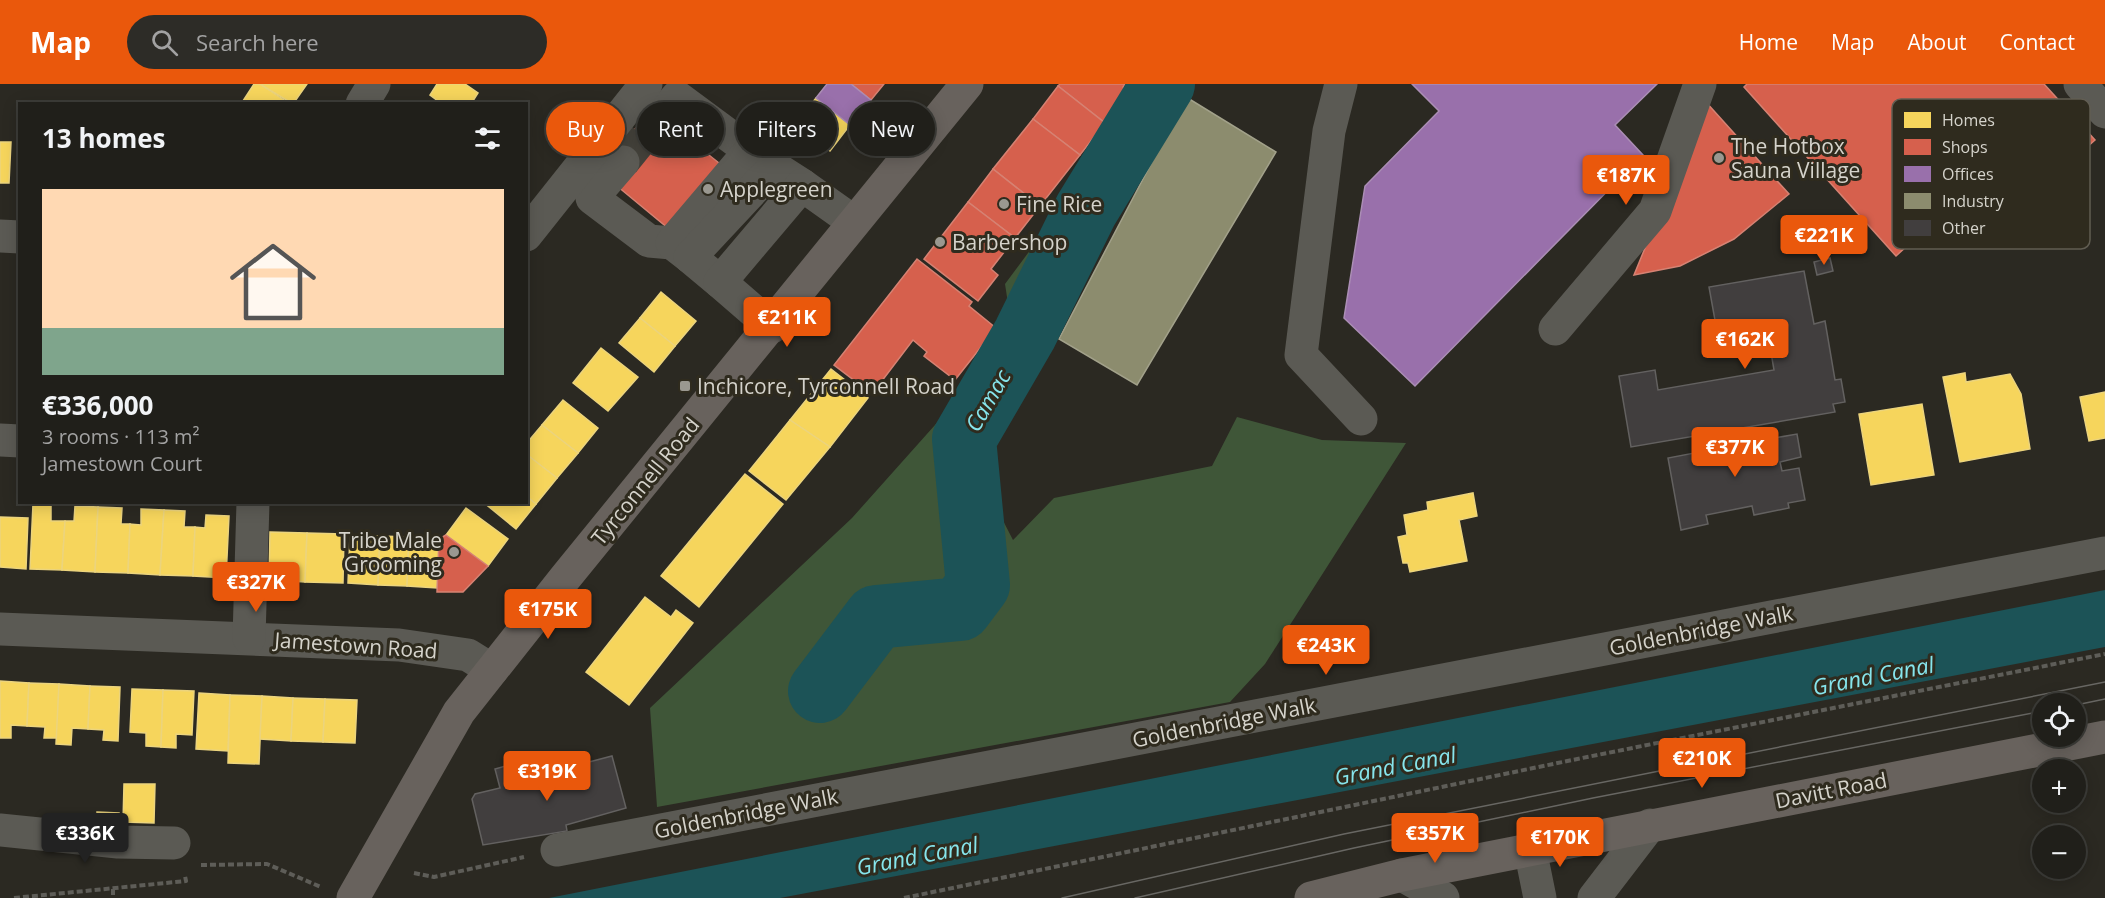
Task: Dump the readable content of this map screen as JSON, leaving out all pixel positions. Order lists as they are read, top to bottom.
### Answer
{
  "streets": {
    "main road": ["Tyrconnell Road", "Davitt Road"],
    "street": ["Goldenbridge Walk", "Jamestown Road"]
  },
  "crossings": [
    ["Tyrconnell Road", "Jamestown Road"]
  ],
  "water": ["Camac", "Grand Canal"],
  "places": {
    "other": [
      "The Hotbox Sauna Village",
      "Applegreen",
      "Fine Rice",
      "Barbershop",
      "Tribe Male Grooming"
    ],
    "transit": ["Inchicore, Tyrconnell Road"]
  },
  "legend": [
    "Homes",
    "Shops",
    "Offices",
    "Industry",
    "Other"
  ],
  "page": {
    "header": "Map",
    "search": "Search here",
    "nav": [
      "Home",
      "Map",
      "About",
      "Contact"
    ],
    "chip": [
      "Buy",
      "Rent",
      "Filters",
      "New"
    ],
    "heading": "13 homes",
    "price": [
      "€187K",
      "€221K",
      "€211K",
      "€162K",
      "€377K",
      "€327K",
      "€175K",
      "€243K",
      "€210K",
      "€319K",
      "€336K",
      "€357K",
      "€170K"
    ],
    "list": [
      {
        "name": "€336,000",
        "note": "3 rooms · 113 m² · Jamestown Court"
      }
    ],
    "map_buttons": ["+", "−"]
  }
}
